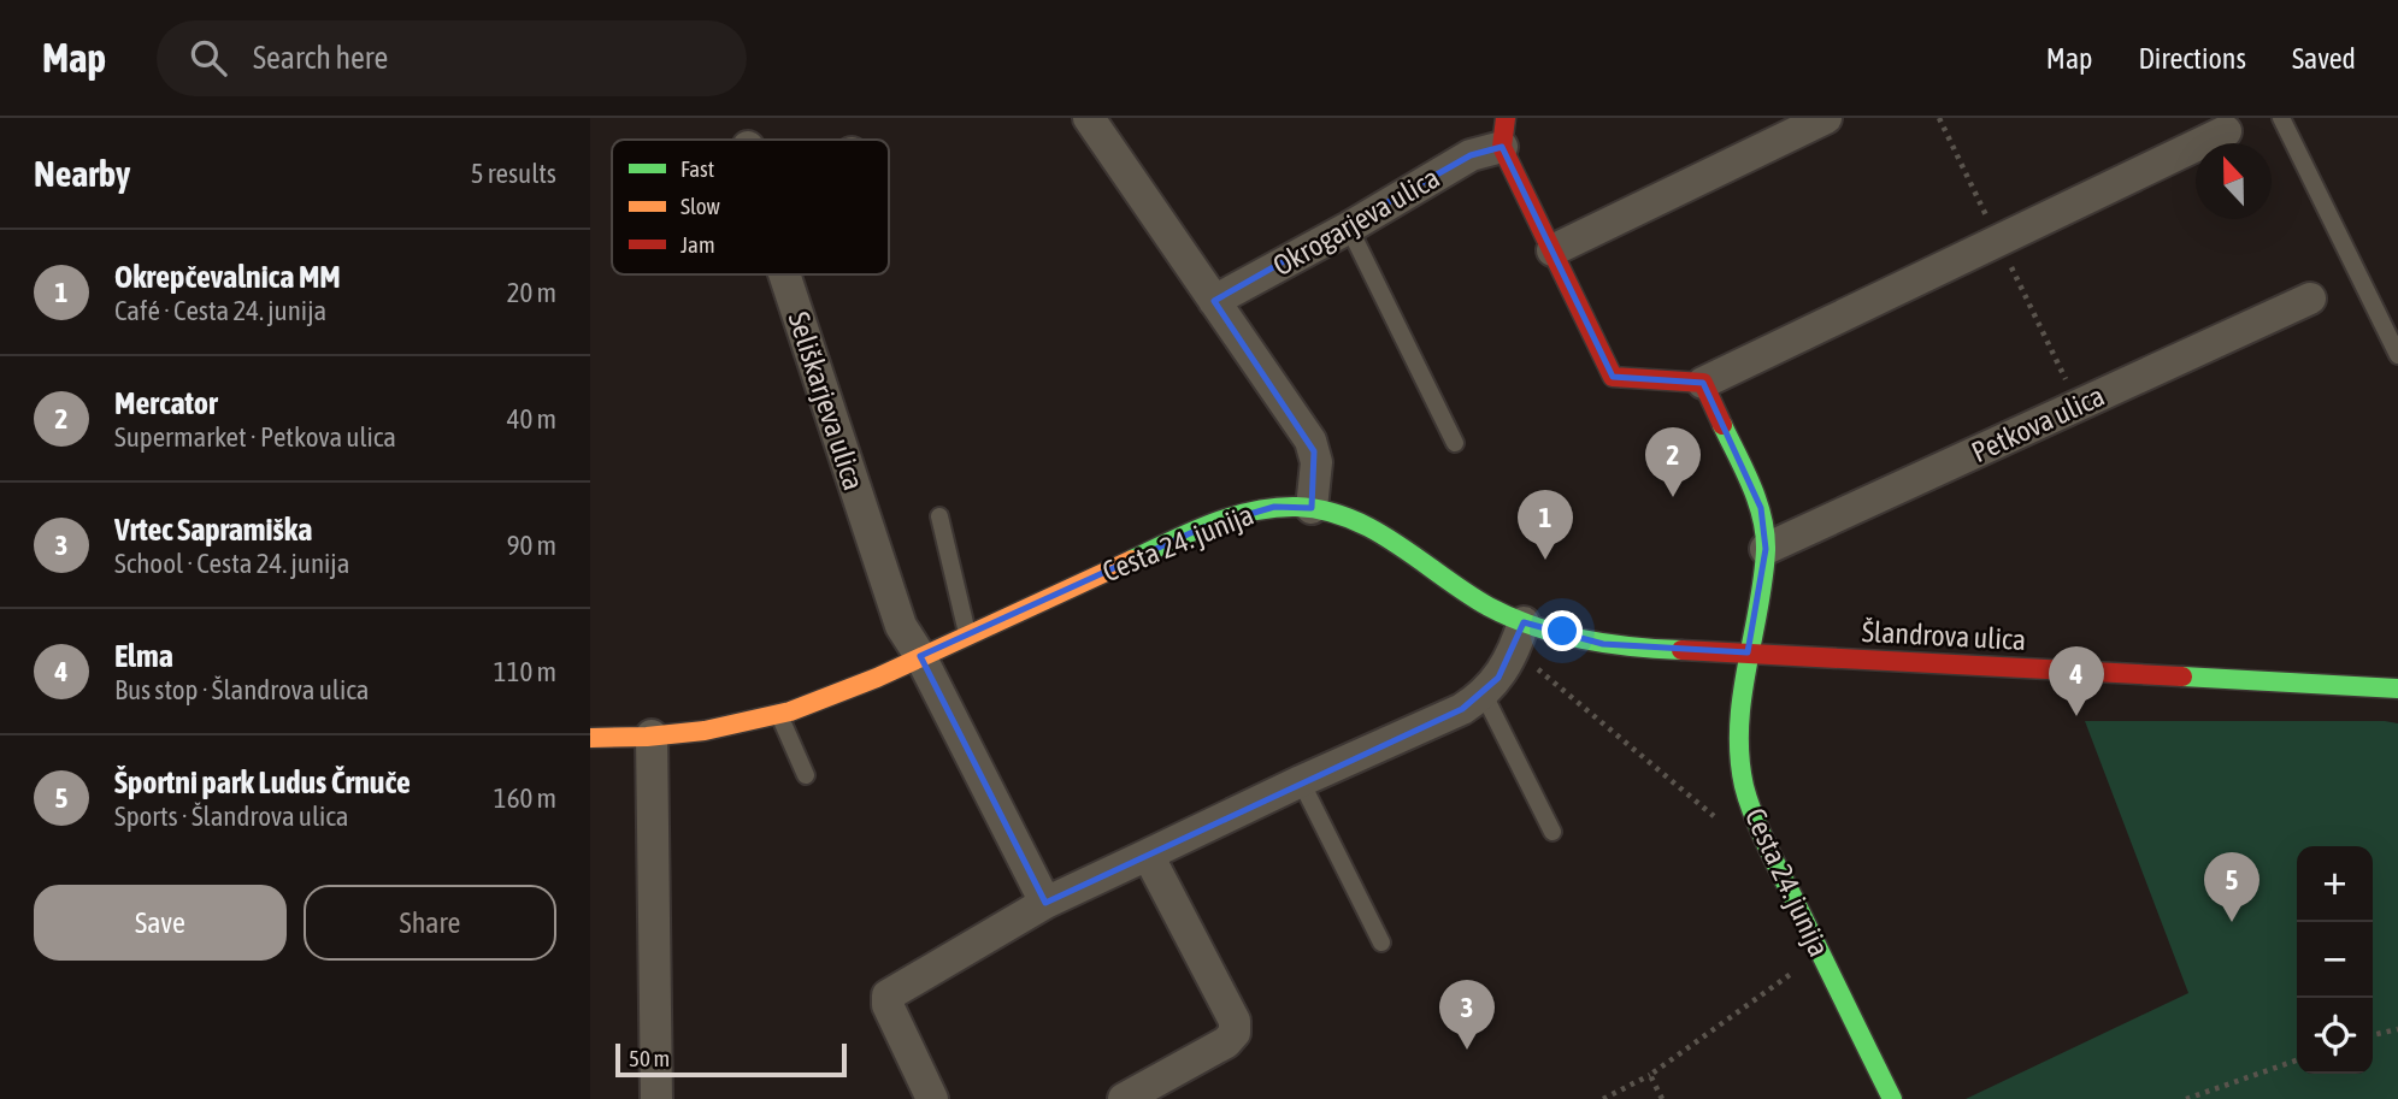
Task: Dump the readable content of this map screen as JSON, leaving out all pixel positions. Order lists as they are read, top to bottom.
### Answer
{
  "streets": {
    "street": [
      "Okrogarjeva ulica",
      "Seliškarjeva ulica",
      "Petkova ulica",
      "Cesta 24. junija",
      "Šlandrova ulica"
    ]
  },
  "crossings": [
    ["Seliškarjeva ulica", "Cesta 24. junija"],
    ["Cesta 24. junija", "Šlandrova ulica"]
  ],
  "legend": ["Fast", "Slow", "Jam"],
  "scale_bar": "50 m",
  "north": "top",
  "page": {
    "header": "Map",
    "search": "Search here",
    "nav": ["Map", "Directions", "Saved"],
    "heading": ["Nearby", "5 results"],
    "list": [
      {
        "mark": "1",
        "name": "Okrepčevalnica MM",
        "note": "Café · Cesta 24. junija",
        "value": "20 m"
      },
      {
        "mark": "2",
        "name": "Mercator",
        "note": "Supermarket · Petkova ulica",
        "value": "40 m"
      },
      {
        "mark": "3",
        "name": "Vrtec Sapramiška",
        "note": "School · Cesta 24. junija",
        "value": "90 m"
      },
      {
        "mark": "4",
        "name": "Elma",
        "note": "Bus stop · Šlandrova ulica",
        "value": "110 m"
      },
      {
        "mark": "5",
        "name": "Športni park Ludus Črnuče",
        "note": "Sports · Šlandrova ulica",
        "value": "160 m"
      }
    ],
    "pins": [
      "2",
      "1",
      "4",
      "5",
      "3"
    ],
    "map_buttons": ["+", "−"],
    "buttons": ["Save", "Share"],
    "scale": "50 m"
  }
}
